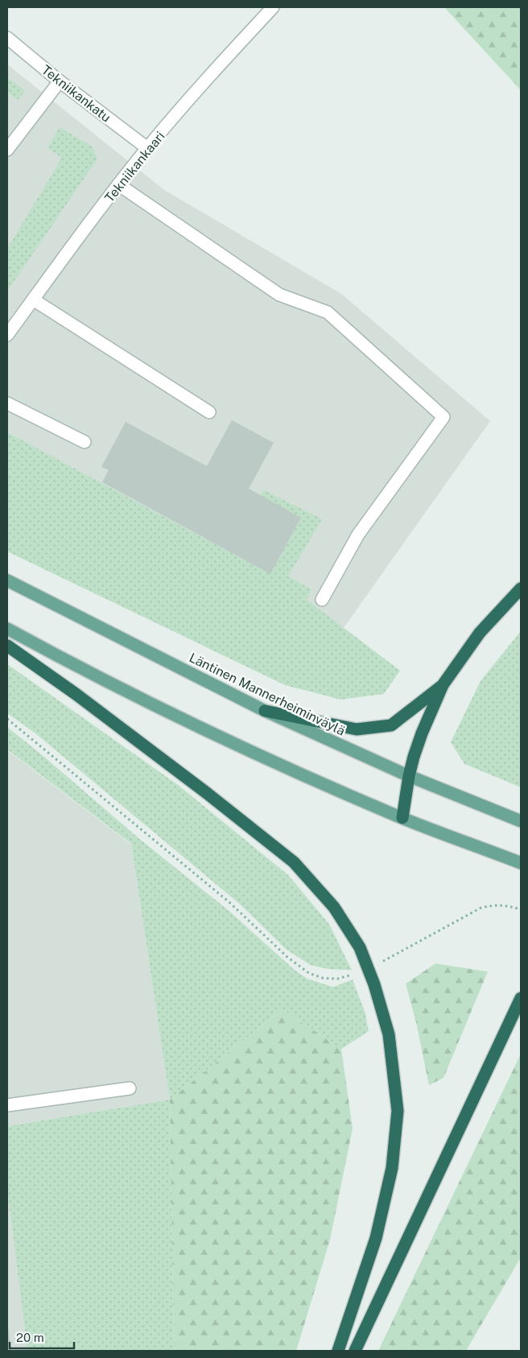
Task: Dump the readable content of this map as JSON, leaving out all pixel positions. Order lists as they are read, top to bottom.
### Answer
{
  "streets": {
    "main road": ["Läntinen Mannerheiminväylä"],
    "street": ["Tekniikankatu", "Tekniikankaari"]
  },
  "crossings": [
    ["Tekniikankatu", "Tekniikankaari"]
  ],
  "scale_bar": "20 m"
}
